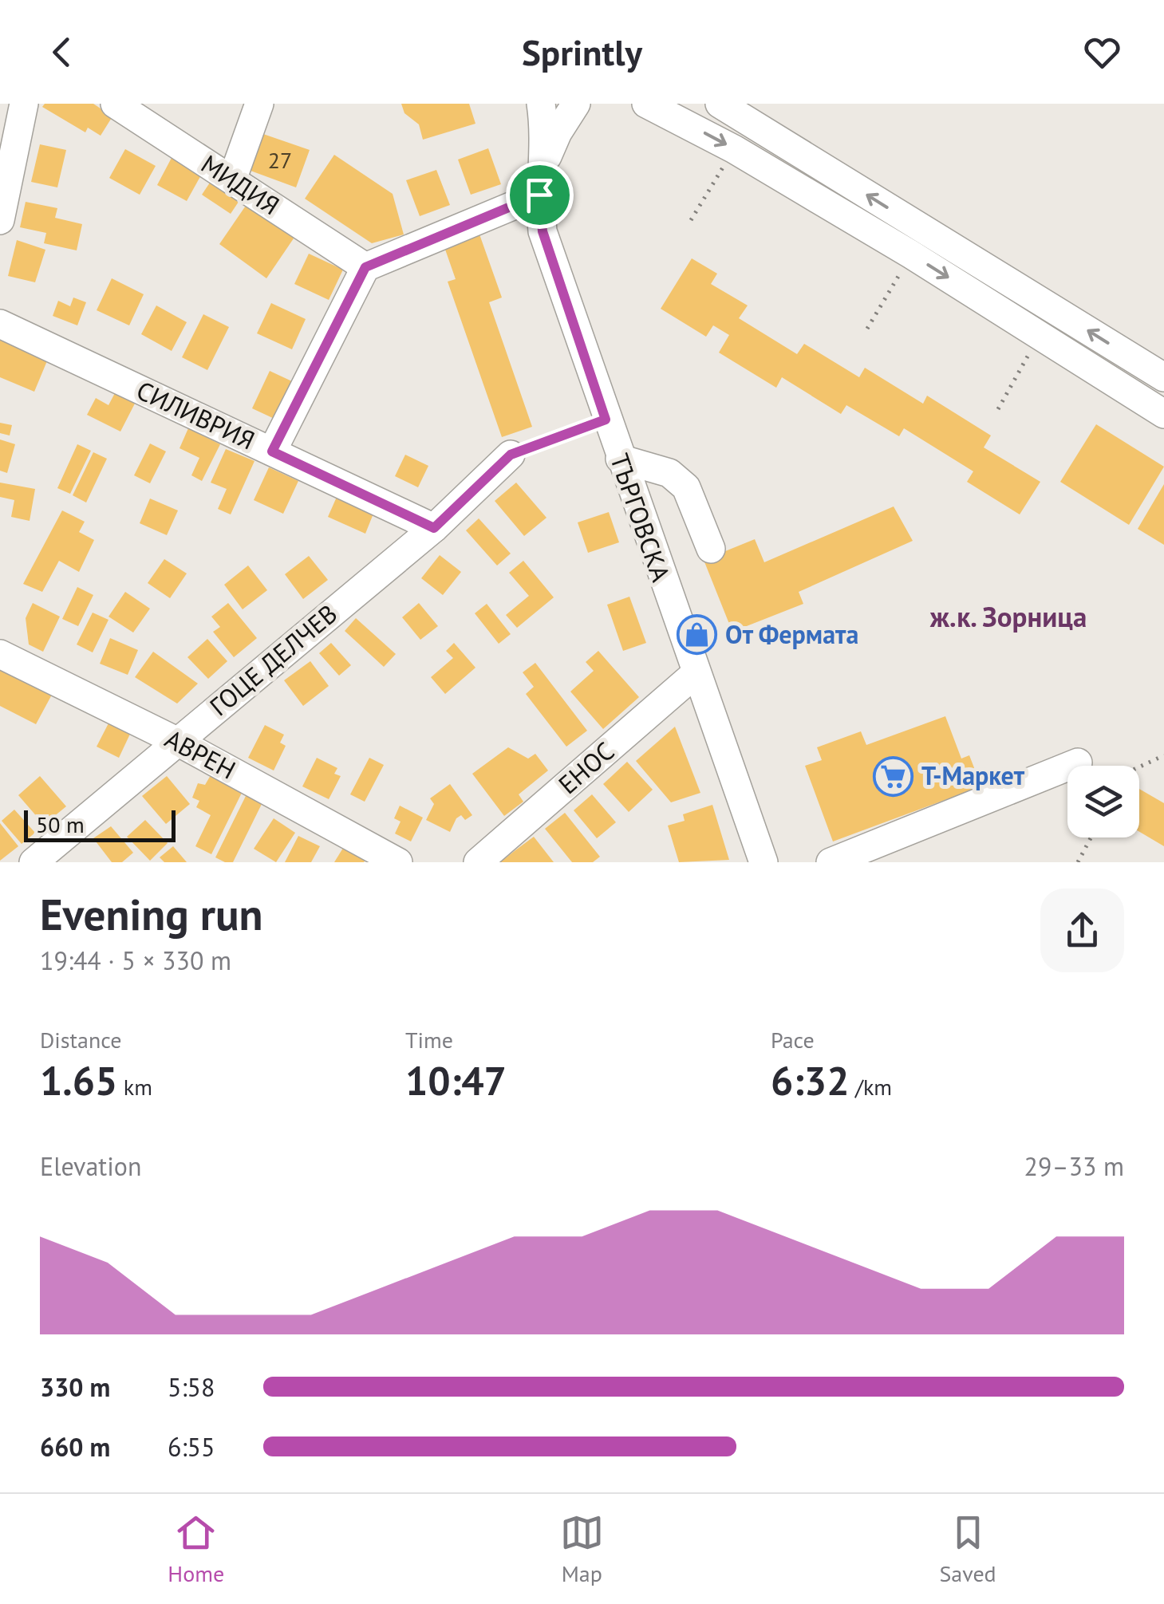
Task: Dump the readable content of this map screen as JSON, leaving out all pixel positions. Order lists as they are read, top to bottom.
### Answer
{
  "streets": {
    "street": [
      "МИДИЯ",
      "СИЛИВРИЯ",
      "ТЪРГОВСКА",
      "ГОЦЕ ДЕЛЧЕВ",
      "АВРЕН",
      "ЕНОС"
    ]
  },
  "crossings": [
    ["СИЛИВРИЯ", "ГОЦЕ ДЕЛЧЕВ"],
    ["ТЪРГОВСКА", "ЕНОС"],
    ["ГОЦЕ ДЕЛЧЕВ", "АВРЕН"]
  ],
  "districts": ["ж.к. Зорница"],
  "places": {
    "shop": ["От Фермата"],
    "supermarket": ["Т-Маркет"]
  },
  "house_numbers": ["27"],
  "scale_bar": "50 m",
  "page": {
    "header": "Sprintly",
    "scale": "50 m",
    "heading": ["Evening run", "19:44 · 5 × 330 m"],
    "stats": [
      ["Distance", "1.65 km"],
      ["Time", "10:47"],
      ["Pace", "6:32 /km"]
    ],
    "chart": ["Elevation", "29–33 m"],
    "list": [
      {
        "name": "330 m",
        "note": "5:58"
      },
      {
        "name": "660 m",
        "note": "6:55"
      }
    ],
    "tabs": ["Home", "Map", "Saved"]
  }
}
